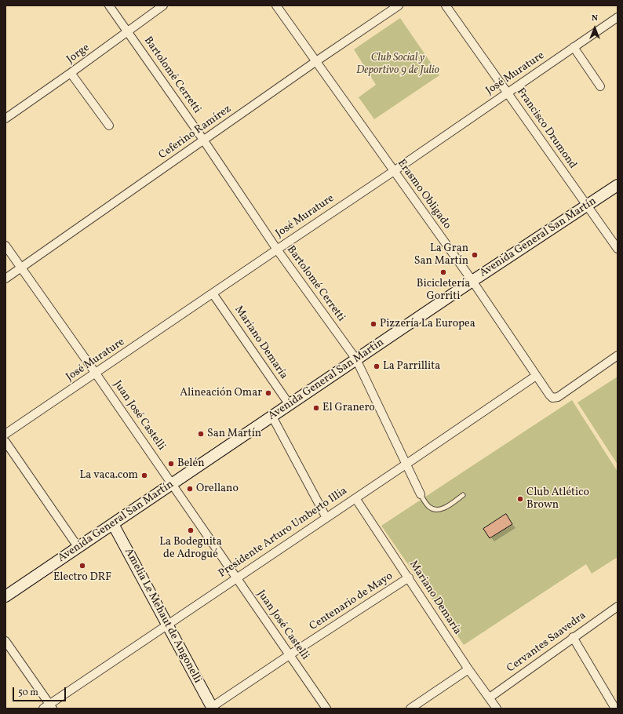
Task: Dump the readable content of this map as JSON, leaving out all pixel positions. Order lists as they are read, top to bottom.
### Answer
{
  "streets": {
    "main road": ["Avenida General San Martín", "Amelia Le Mehaut de Angonelli"],
    "street": [
      "Jorge",
      "José Murature",
      "Bartolomé Cerretti",
      "Francisco Drumond",
      "Ceferino Ramírez",
      "Erasmo Obligado",
      "Mariano Demaría",
      "Juan José Castelli",
      "Presidente Arturo Umberto Illia",
      "Centenario de Mayo",
      "Cervantes Saavedra"
    ]
  },
  "crossings": [
    ["Jorge", "Bartolomé Cerretti"],
    ["José Murature", "Bartolomé Cerretti"],
    ["José Murature", "Francisco Drumond"],
    ["José Murature", "Erasmo Obligado"],
    ["José Murature", "Mariano Demaría"],
    ["José Murature", "Juan José Castelli"],
    ["Bartolomé Cerretti", "Ceferino Ramírez"],
    ["Bartolomé Cerretti", "Avenida General San Martín"],
    ["Bartolomé Cerretti", "Presidente Arturo Umberto Illia"],
    ["Francisco Drumond", "Avenida General San Martín"],
    ["Ceferino Ramírez", "Erasmo Obligado"],
    ["Ceferino Ramírez", "Juan José Castelli"],
    ["Erasmo Obligado", "Avenida General San Martín"],
    ["Erasmo Obligado", "Presidente Arturo Umberto Illia"],
    ["Avenida General San Martín", "Mariano Demaría"],
    ["Avenida General San Martín", "Juan José Castelli"],
    ["Avenida General San Martín", "Amelia Le Mehaut de Angonelli"],
    ["Mariano Demaría", "Presidente Arturo Umberto Illia"],
    ["Mariano Demaría", "Centenario de Mayo"],
    ["Mariano Demaría", "Cervantes Saavedra"],
    ["Juan José Castelli", "Presidente Arturo Umberto Illia"],
    ["Juan José Castelli", "Centenario de Mayo"],
    ["Presidente Arturo Umberto Illia", "Amelia Le Mehaut de Angonelli"],
    ["Centenario de Mayo", "Amelia Le Mehaut de Angonelli"]
  ],
  "parks": ["Club Social y Deportivo 9 de Julio"],
  "places": [
    "La Gran San Martín",
    "Bicicletería Gorriti",
    "Pizzería La Europea",
    "La Parrillita",
    "Alineación Omar",
    "El Granero",
    "San Martín",
    "Belén",
    "La vaca.com",
    "Orellano",
    "Club Atlético Brown",
    "La Bodeguita de Adrogué",
    "Electro DRF"
  ],
  "scale_bar": "50 m",
  "north": "top"
}
